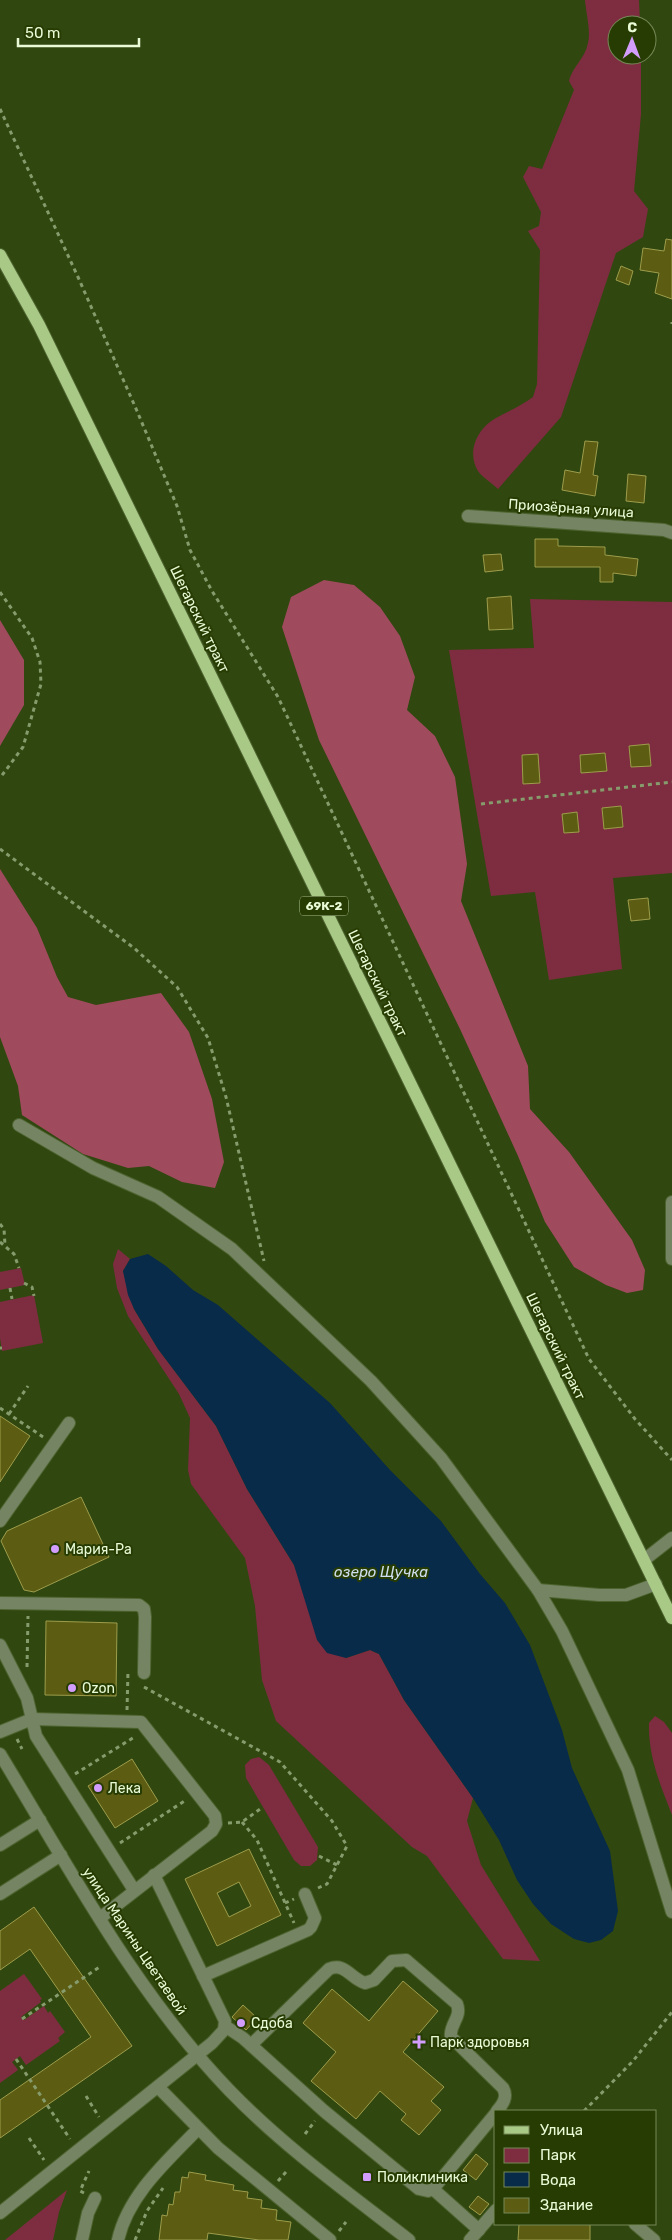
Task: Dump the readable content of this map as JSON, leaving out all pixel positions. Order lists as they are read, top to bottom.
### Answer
{
  "streets": {
    "main road": ["Шегарский тракт", "69К-2"],
    "street": ["Приозёрная улица", "улица Марины Цветаевой"]
  },
  "water": ["озеро Щучка"],
  "places": {
    "other": [
      "Мария-Ра",
      "Ozon",
      "Лека",
      "Сдоба"
    ],
    "health": ["Парк здоровья"],
    "transit": ["Поликлиника"]
  },
  "legend": [
    "Улица",
    "Парк",
    "Вода",
    "Здание"
  ],
  "scale_bar": "50 m",
  "north": "top"
}
